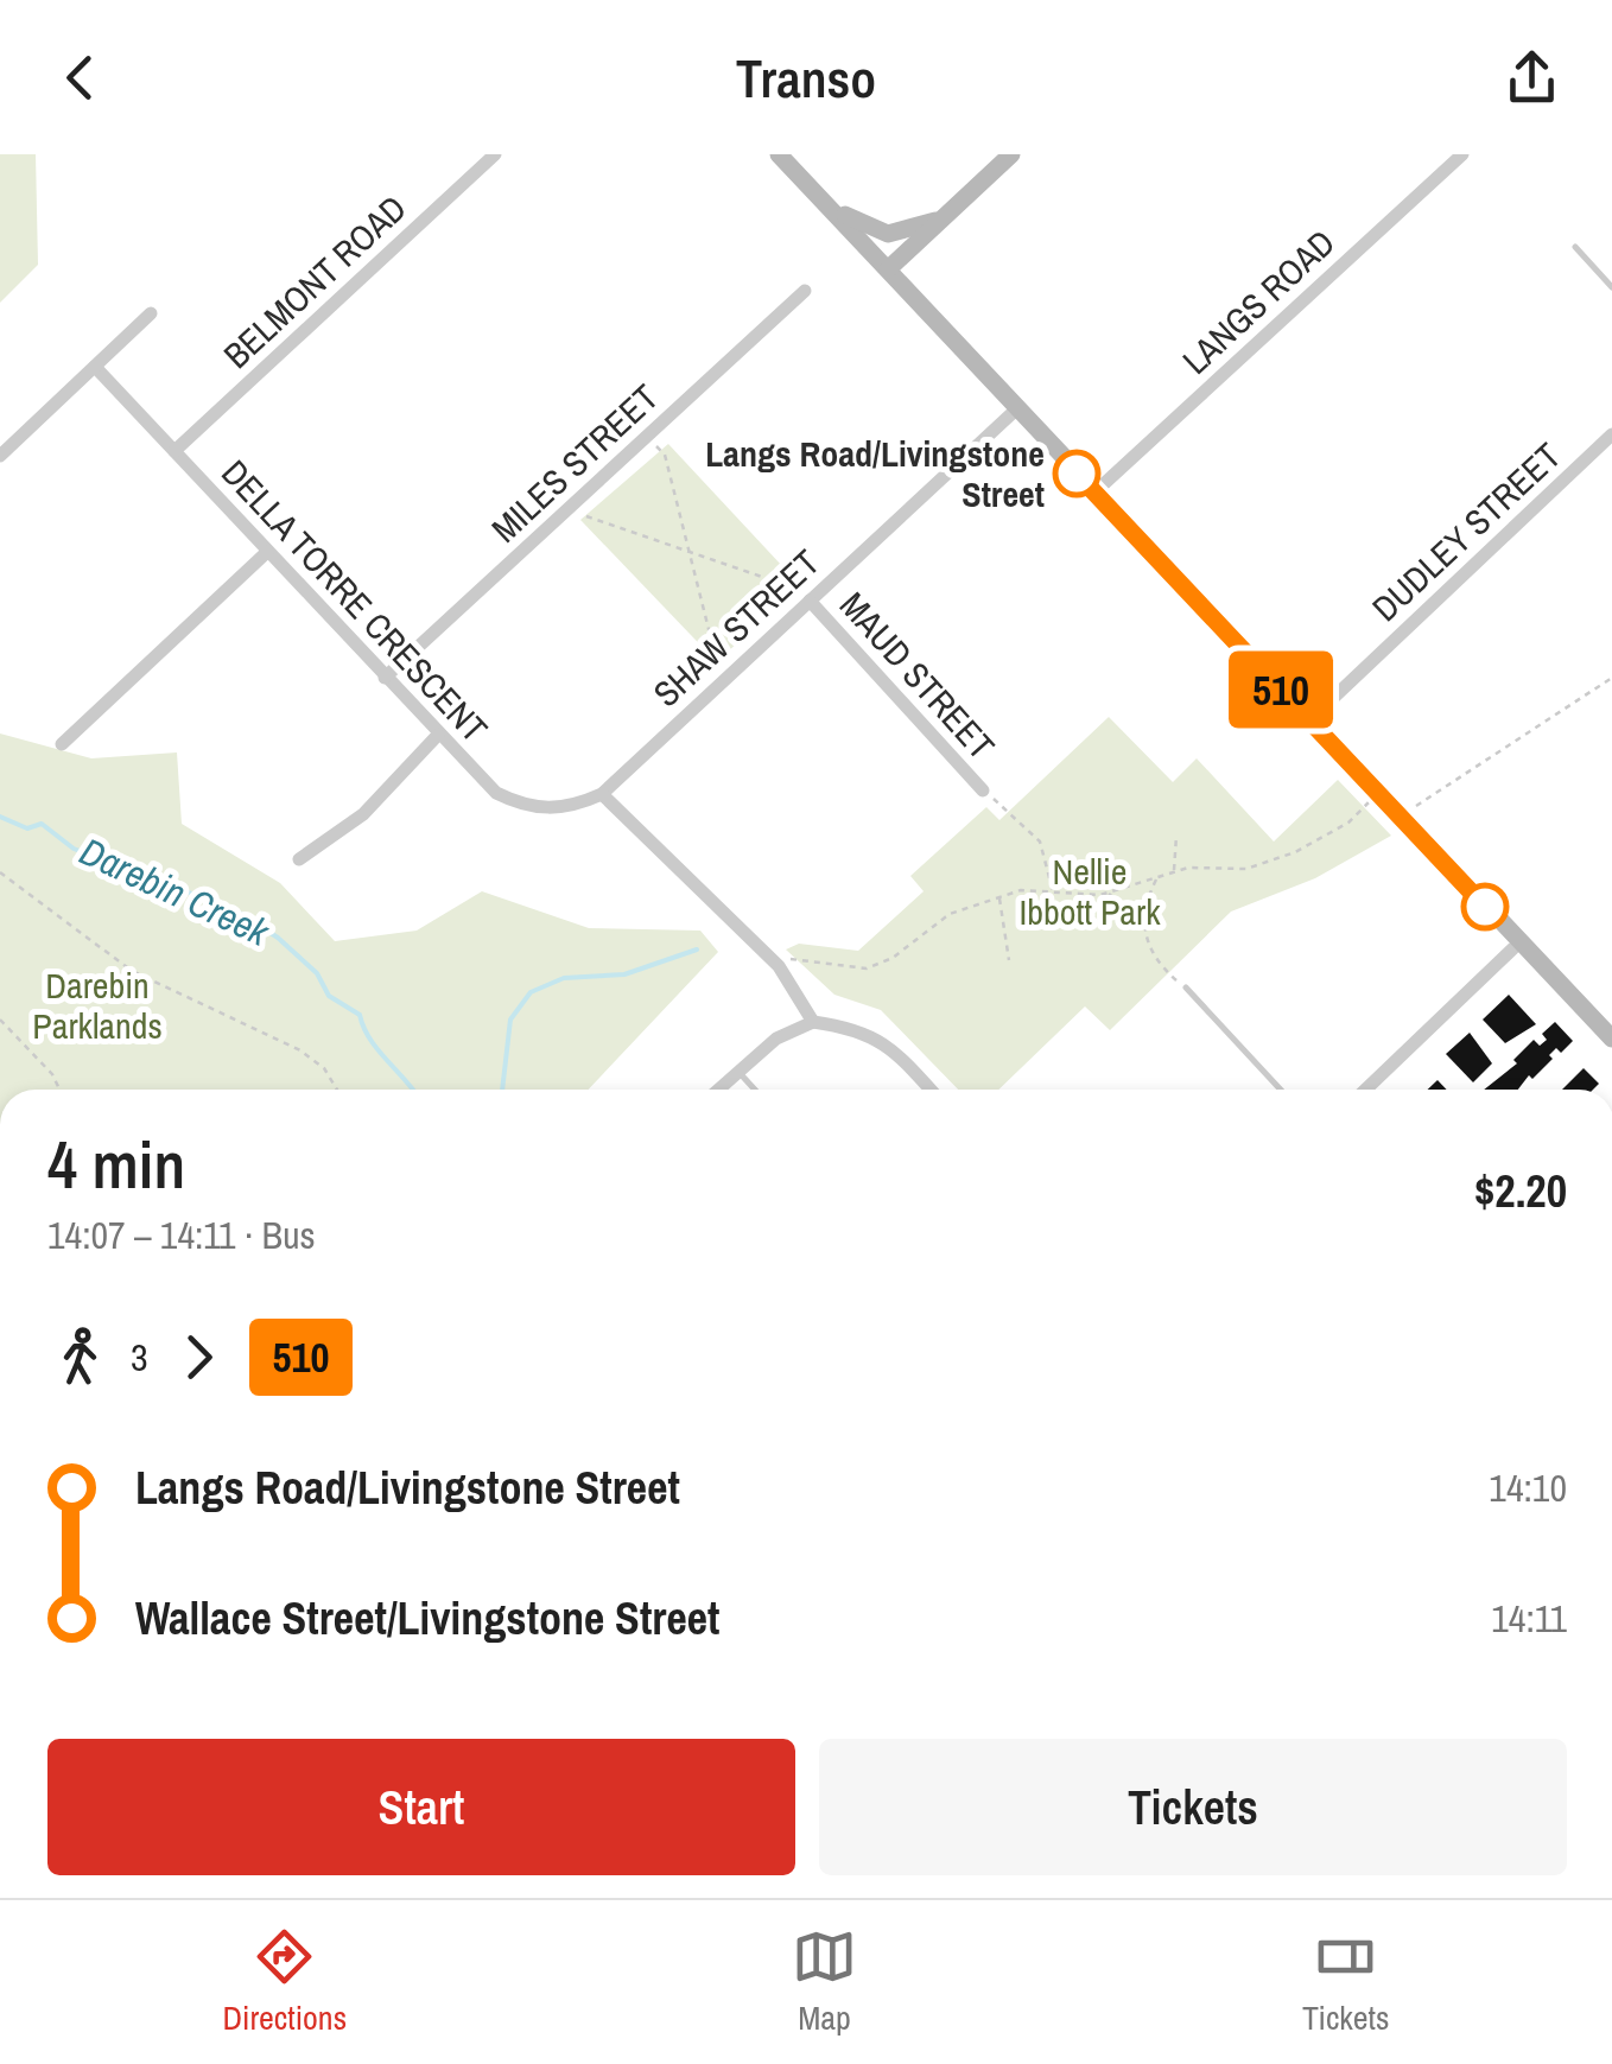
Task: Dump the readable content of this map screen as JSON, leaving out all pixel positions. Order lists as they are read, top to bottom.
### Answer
{
  "streets": {
    "street": [
      "BELMONT ROAD",
      "LANGS ROAD",
      "MILES STREET",
      "DUDLEY STREET",
      "DELLA TORRE CRESCENT",
      "SHAW STREET",
      "MAUD STREET"
    ]
  },
  "crossings": [
    ["BELMONT ROAD", "DELLA TORRE CRESCENT"],
    ["MILES STREET", "DELLA TORRE CRESCENT"],
    ["DELLA TORRE CRESCENT", "SHAW STREET"],
    ["SHAW STREET", "MAUD STREET"]
  ],
  "water": ["Darebin Creek"],
  "parks": ["Nellie Ibbott Park", "Darebin Parklands"],
  "places": ["Langs Road/Livingstone Street"],
  "lines": ["bus line 510"],
  "page": {
    "header": "Transo",
    "on_map": "510",
    "heading": ["4 min", "14:07 – 14:11 · Bus", "$2.20"],
    "legs": ["3", "510"],
    "list": [
      {
        "name": "Langs Road/Livingstone Street",
        "value": "14:10"
      },
      {
        "name": "Wallace Street/Livingstone Street",
        "value": "14:11"
      }
    ],
    "buttons": ["Start", "Tickets"],
    "tabs": ["Directions", "Map", "Tickets"]
  }
}
